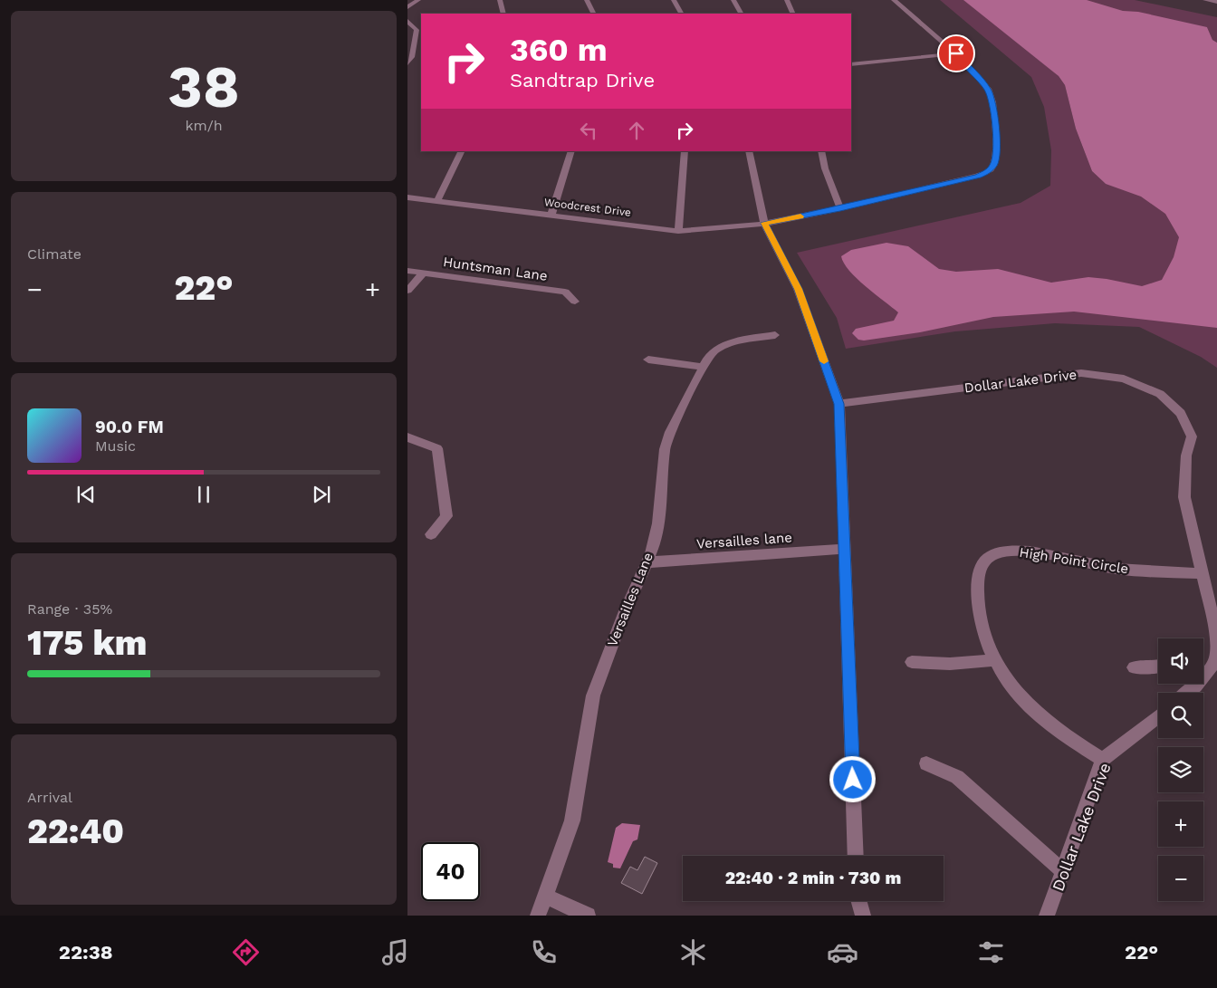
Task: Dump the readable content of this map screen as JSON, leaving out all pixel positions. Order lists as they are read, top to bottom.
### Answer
{
  "streets": {
    "street": [
      "Woodcrest Drive",
      "Huntsman Lane",
      "Dollar Lake Drive",
      "Versailles lane",
      "High Point Circle",
      "Versailles Lane"
    ]
  },
  "crossings": [
    ["Dollar Lake Drive", "High Point Circle"],
    ["Versailles lane", "Versailles Lane"]
  ],
  "page": {
    "tile": [
      ["38", "km/h"],
      "Climate",
      ["Range · 35%", "175 km"],
      ["Arrival", "22:40"]
    ],
    "turn": ["360 m", "Sandtrap Drive"],
    "heat": ["−", "22°", "+"],
    "song": ["90.0 FM", "Music"],
    "map_buttons": ["+", "−"],
    "limit": "40",
    "trip": "22:40 · 2 min · 730 m",
    "tabs": ["22:38", "22°"]
  }
}
